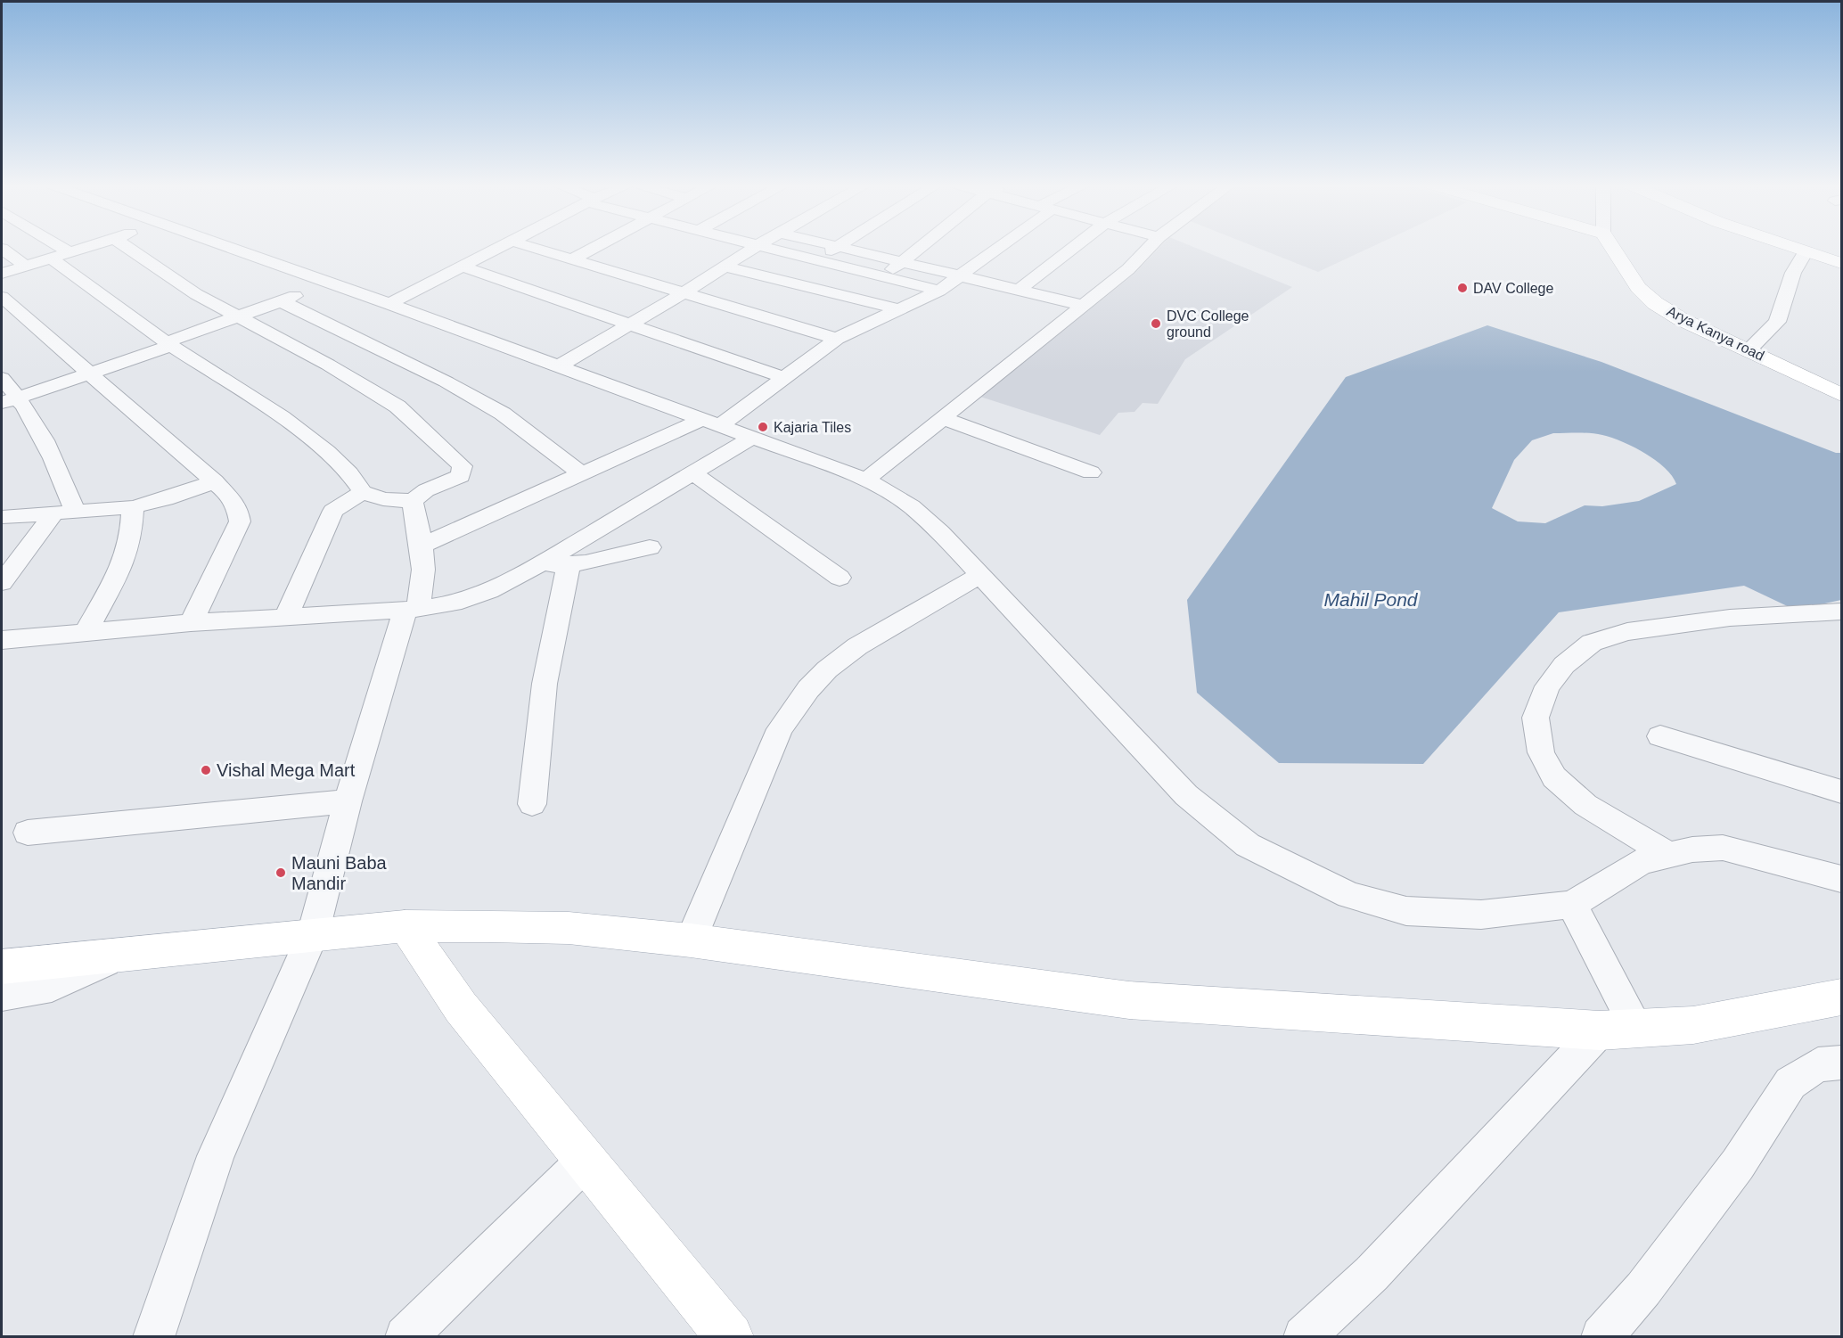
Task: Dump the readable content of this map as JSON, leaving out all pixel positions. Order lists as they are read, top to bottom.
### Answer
{
  "streets": {
    "street": ["Arya Kanya road"]
  },
  "water": ["Mahil Pond"],
  "places": [
    "DAV College",
    "DVC College ground",
    "Kajaria Tiles",
    "Vishal Mega Mart",
    "Mauni Baba Mandir"
  ]
}
